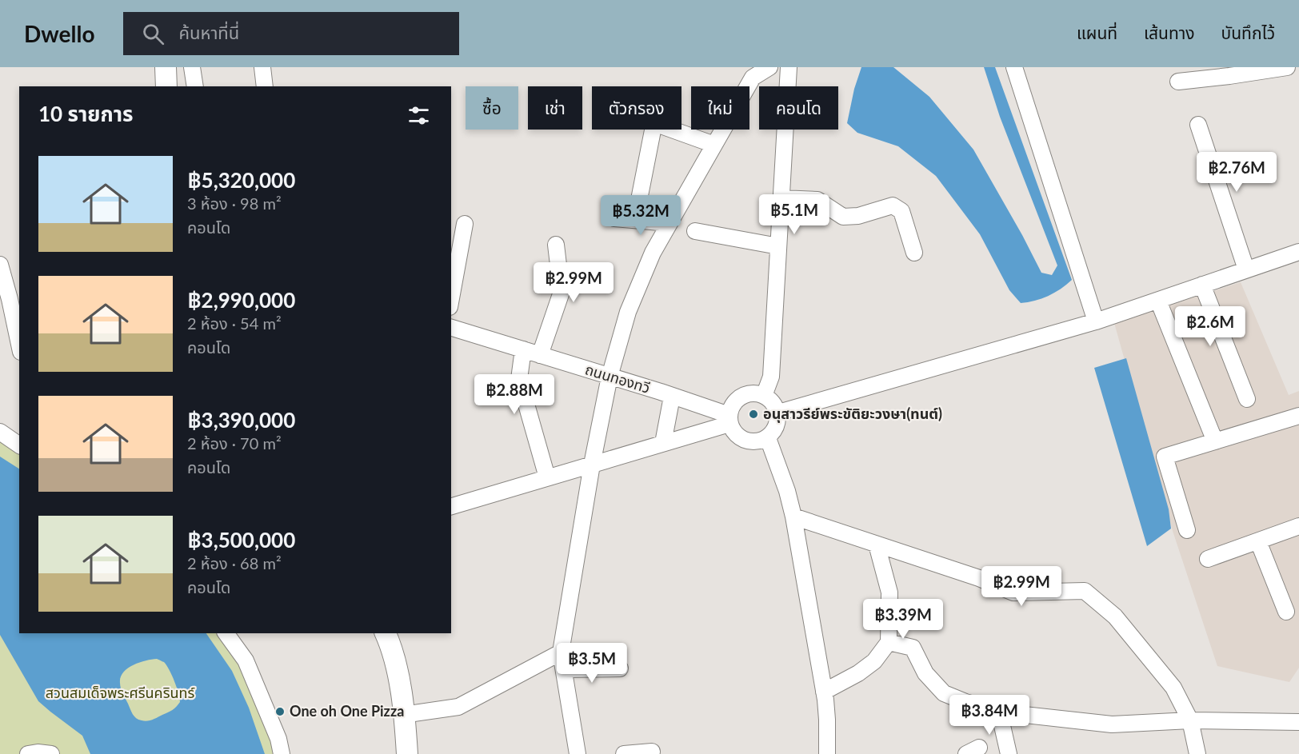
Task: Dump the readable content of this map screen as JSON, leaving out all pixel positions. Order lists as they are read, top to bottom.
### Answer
{
  "streets": {
    "street": ["ถนนทองทวี"]
  },
  "parks": ["สวนสมเด็จพระศรีนครินทร์"],
  "places": ["อนุสาวรีย์พระขัติยะวงษา(ทนต์)", "One oh One Pizza"],
  "page": {
    "header": "Dwello",
    "search": "ค้นหาที่นี่",
    "nav": ["แผนที่", "เส้นทาง", "บันทึกไว้"],
    "chip": [
      "ซื้อ",
      "เช่า",
      "ตัวกรอง",
      "ใหม่",
      "คอนโด"
    ],
    "heading": "10 รายการ",
    "list": [
      {
        "name": "฿5,320,000",
        "note": "3 ห้อง · 98 m² · คอนโด"
      },
      {
        "name": "฿2,990,000",
        "note": "2 ห้อง · 54 m² · คอนโด"
      },
      {
        "name": "฿3,390,000",
        "note": "2 ห้อง · 70 m² · คอนโด"
      },
      {
        "name": "฿3,500,000",
        "note": "2 ห้อง · 68 m² · คอนโด"
      }
    ],
    "price": [
      "฿2.76M",
      "฿5.1M",
      "฿5.32M",
      "฿2.99M",
      "฿2.6M",
      "฿2.88M",
      "฿2.99M",
      "฿3.39M",
      "฿3.5M",
      "฿3.84M"
    ]
  }
}
